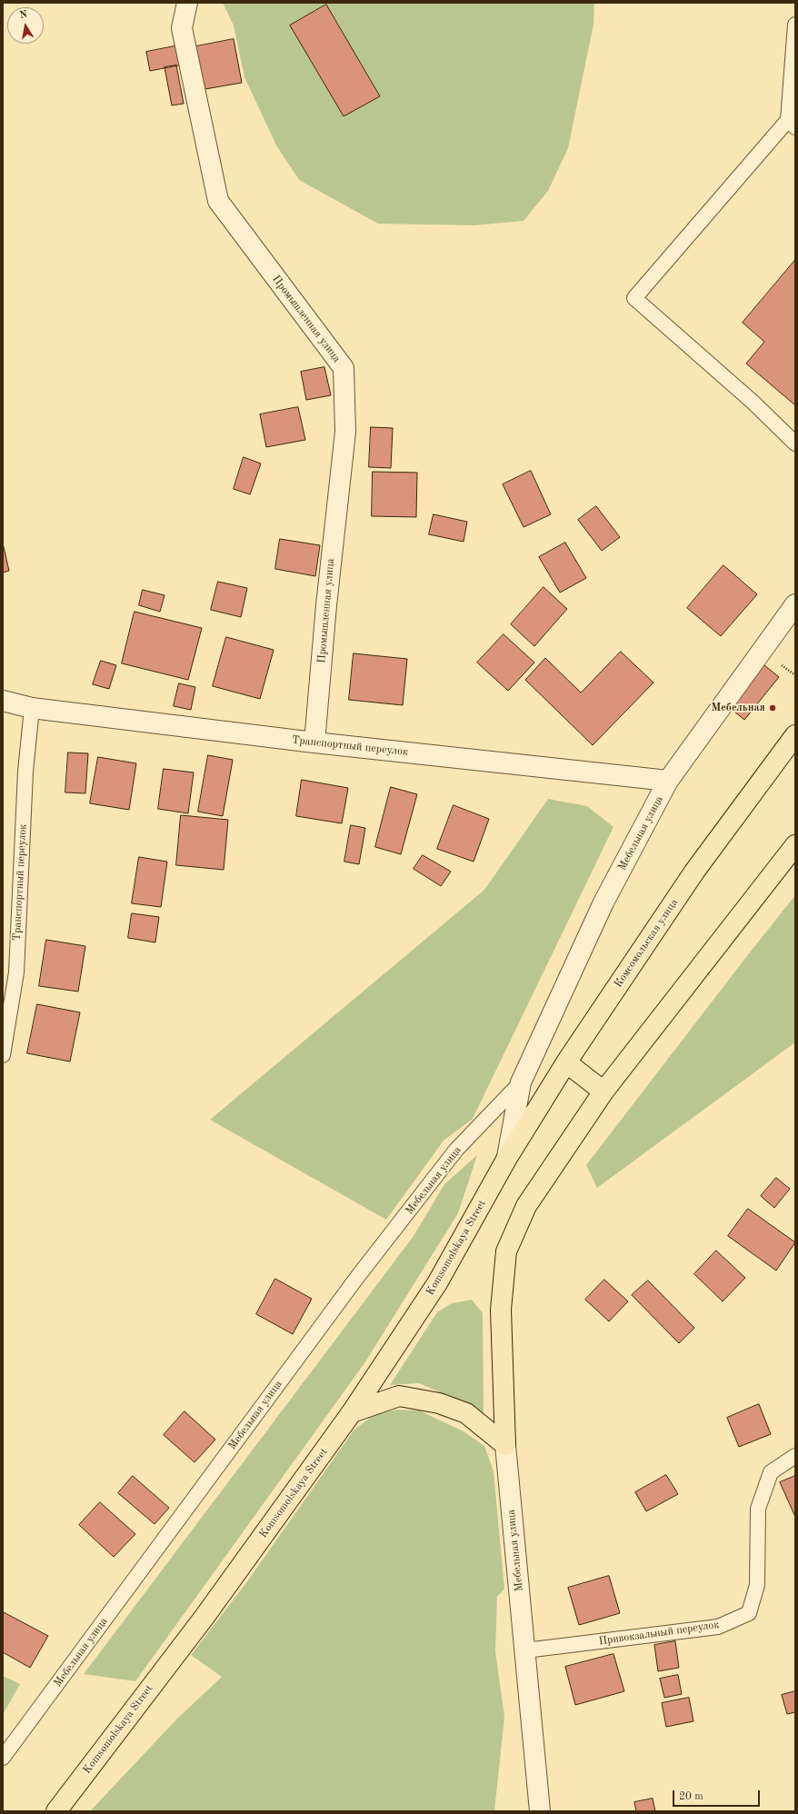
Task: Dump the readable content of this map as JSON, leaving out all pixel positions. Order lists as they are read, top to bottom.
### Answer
{
  "streets": {
    "main road": ["Мебельная улица", "Комсомольская улица", "Komsomolskaya Street"],
    "street": ["Промышленная улица", "Транспортный переулок"],
    "lane": ["Привокзальный переулок"]
  },
  "crossings": [
    ["Промышленная улица", "Транспортный переулок"],
    ["Транспортный переулок", "Мебельная улица"],
    ["Мебельная улица", "Комсомольская улица"],
    ["Мебельная улица", "Komsomolskaya Street"],
    ["Мебельная улица", "Привокзальный переулок"],
    ["Комсомольская улица", "Komsomolskaya Street"]
  ],
  "places": ["Мебельная"],
  "scale_bar": "20 m",
  "north": "top"
}
